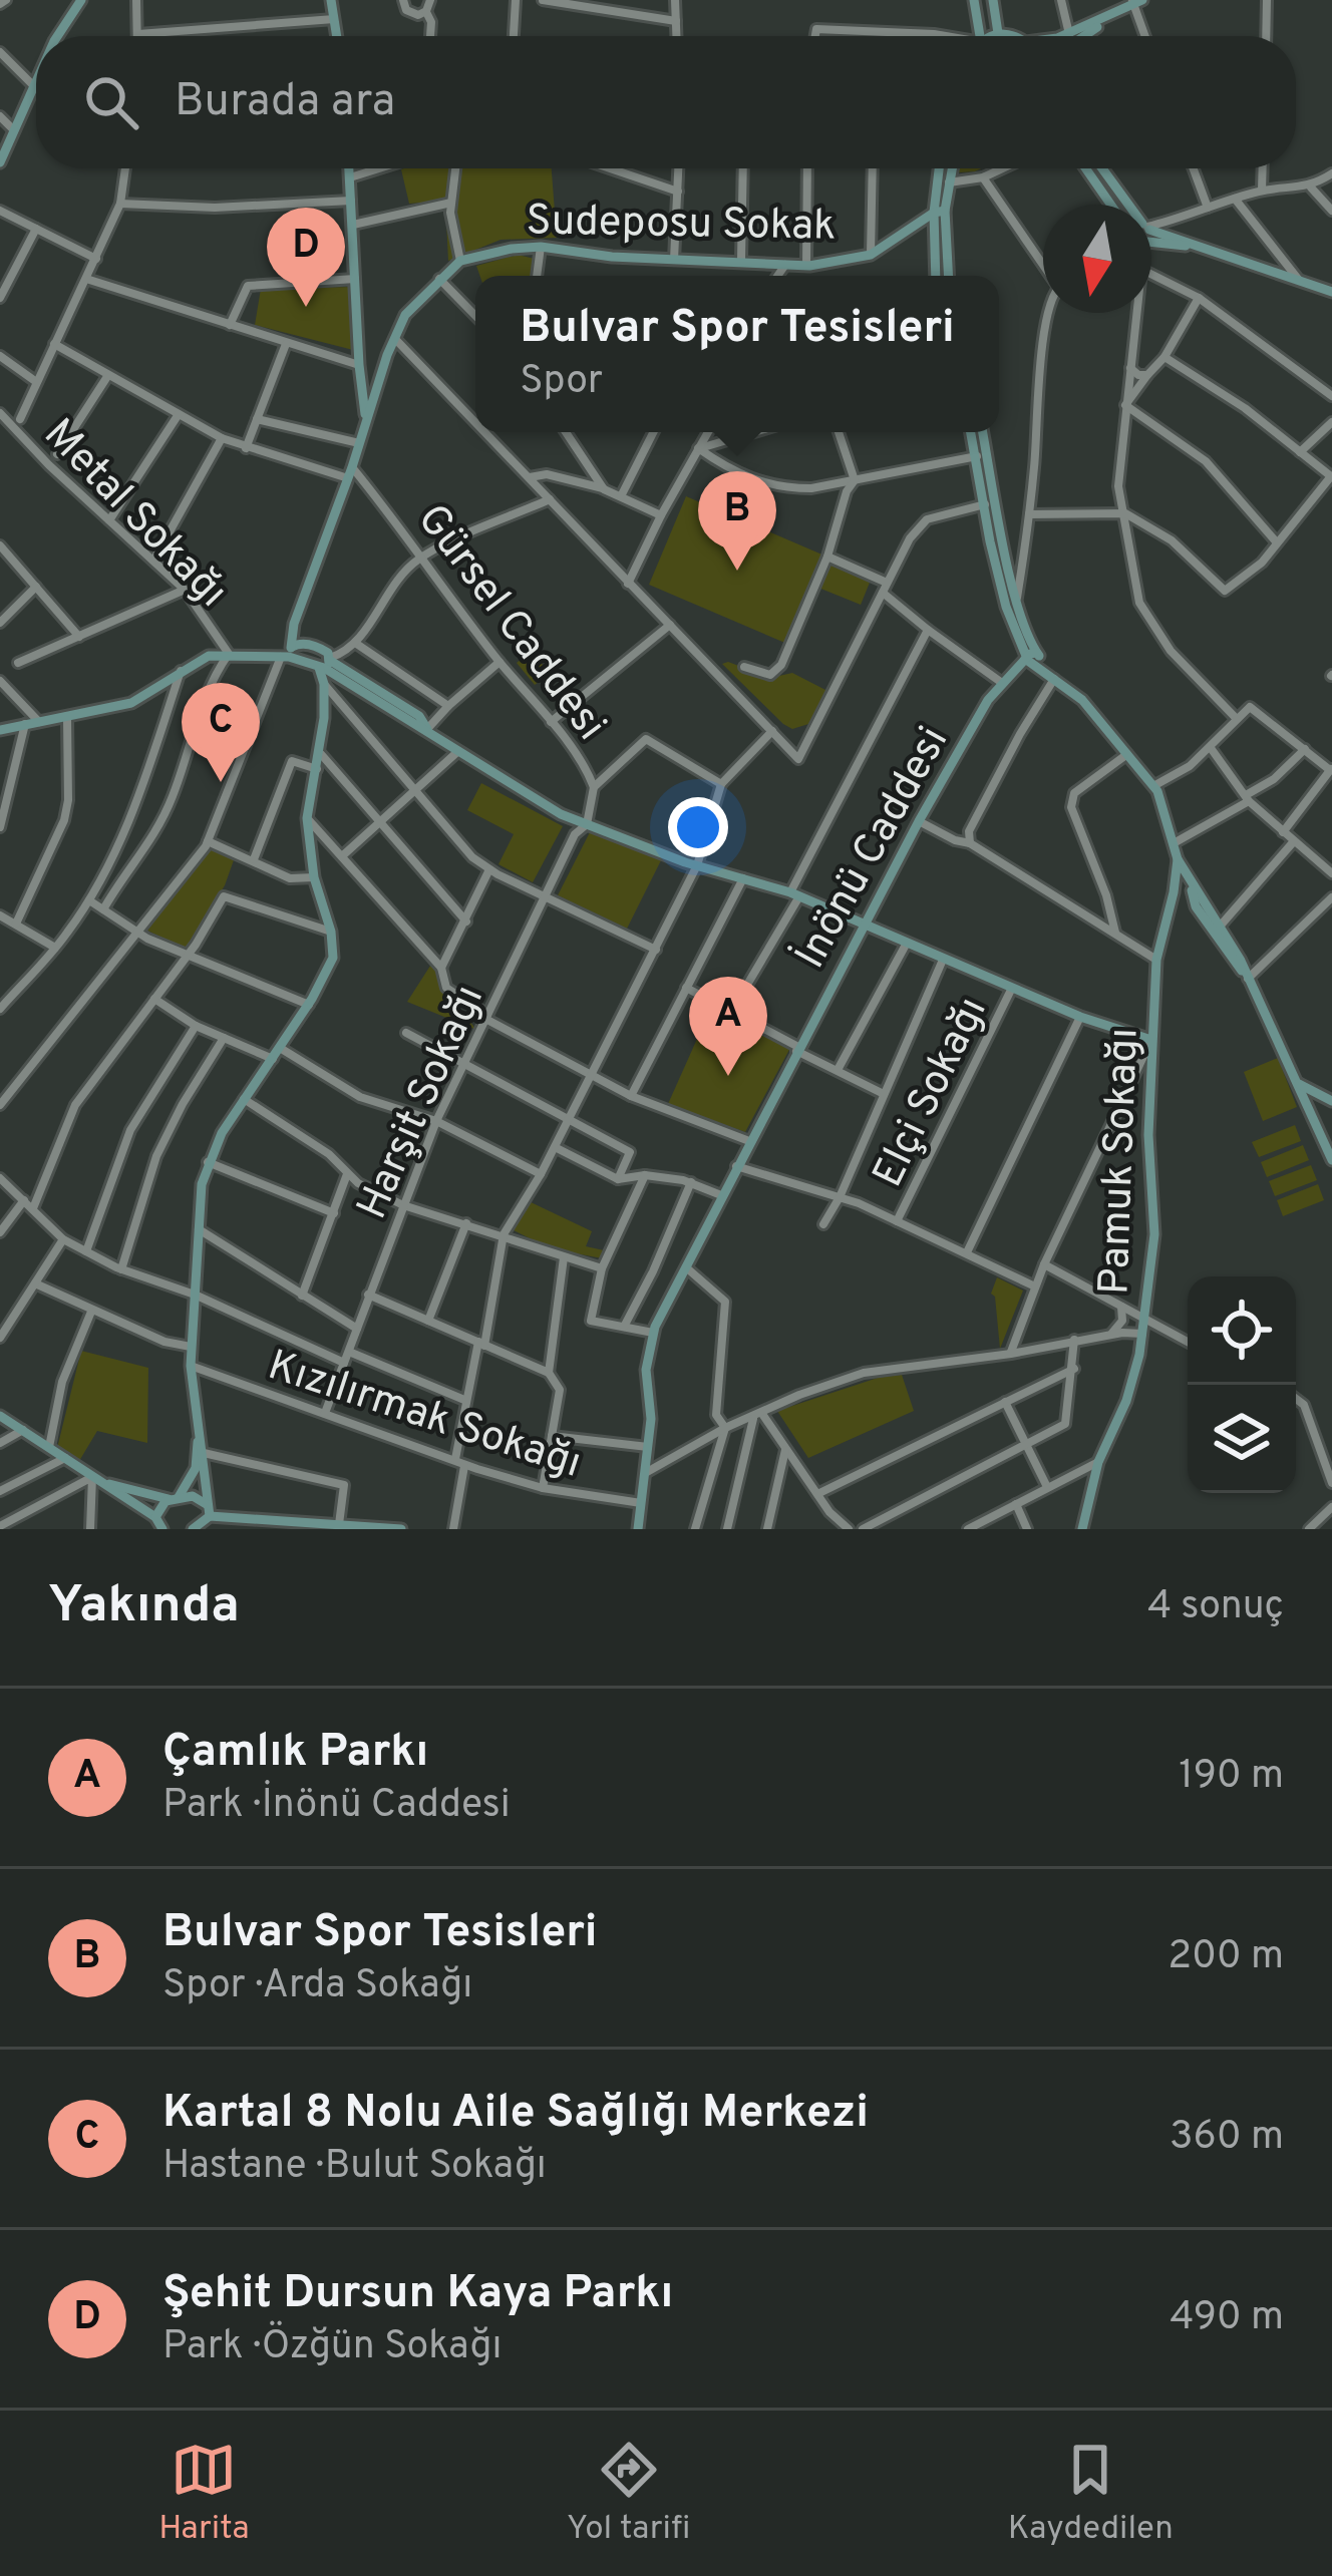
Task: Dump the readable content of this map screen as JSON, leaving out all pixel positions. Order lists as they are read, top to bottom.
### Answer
{
  "streets": {
    "street": [
      "Sudeposu Sokak",
      "Metal Sokağı",
      "Gürsel Caddesi",
      "İnönü Caddesi",
      "Elçi Sokağı",
      "Harşit Sokağı",
      "Pamuk Sokağı",
      "Kızılırmak Sokağı"
    ]
  },
  "crossings": [
    ["Sudeposu Sokak", "Gürsel Caddesi"],
    ["Gürsel Caddesi", "Harşit Sokağı"],
    ["İnönü Caddesi", "Kızılırmak Sokağı"],
    ["Harşit Sokağı", "Kızılırmak Sokağı"]
  ],
  "north": "bottom",
  "page": {
    "search": "Burada ara",
    "pins": [
      "D",
      "B",
      "C",
      "A"
    ],
    "popup": ["Bulvar Spor Tesisleri", "Spor"],
    "heading": ["Yakında", "4 sonuç"],
    "list": [
      {
        "mark": "A",
        "name": "Çamlık Parkı",
        "note": "Park · İnönü Caddesi",
        "value": "190 m"
      },
      {
        "mark": "B",
        "name": "Bulvar Spor Tesisleri",
        "note": "Spor · Arda Sokağı",
        "value": "200 m"
      },
      {
        "mark": "C",
        "name": "Kartal 8 Nolu Aile Sağlığı Merkezi",
        "note": "Hastane · Bulut Sokağı",
        "value": "360 m"
      },
      {
        "mark": "D",
        "name": "Şehit Dursun Kaya Parkı",
        "note": "Park · Özğün Sokağı",
        "value": "490 m"
      }
    ],
    "nav": ["Harita", "Yol tarifi", "Kaydedilen"]
  }
}
